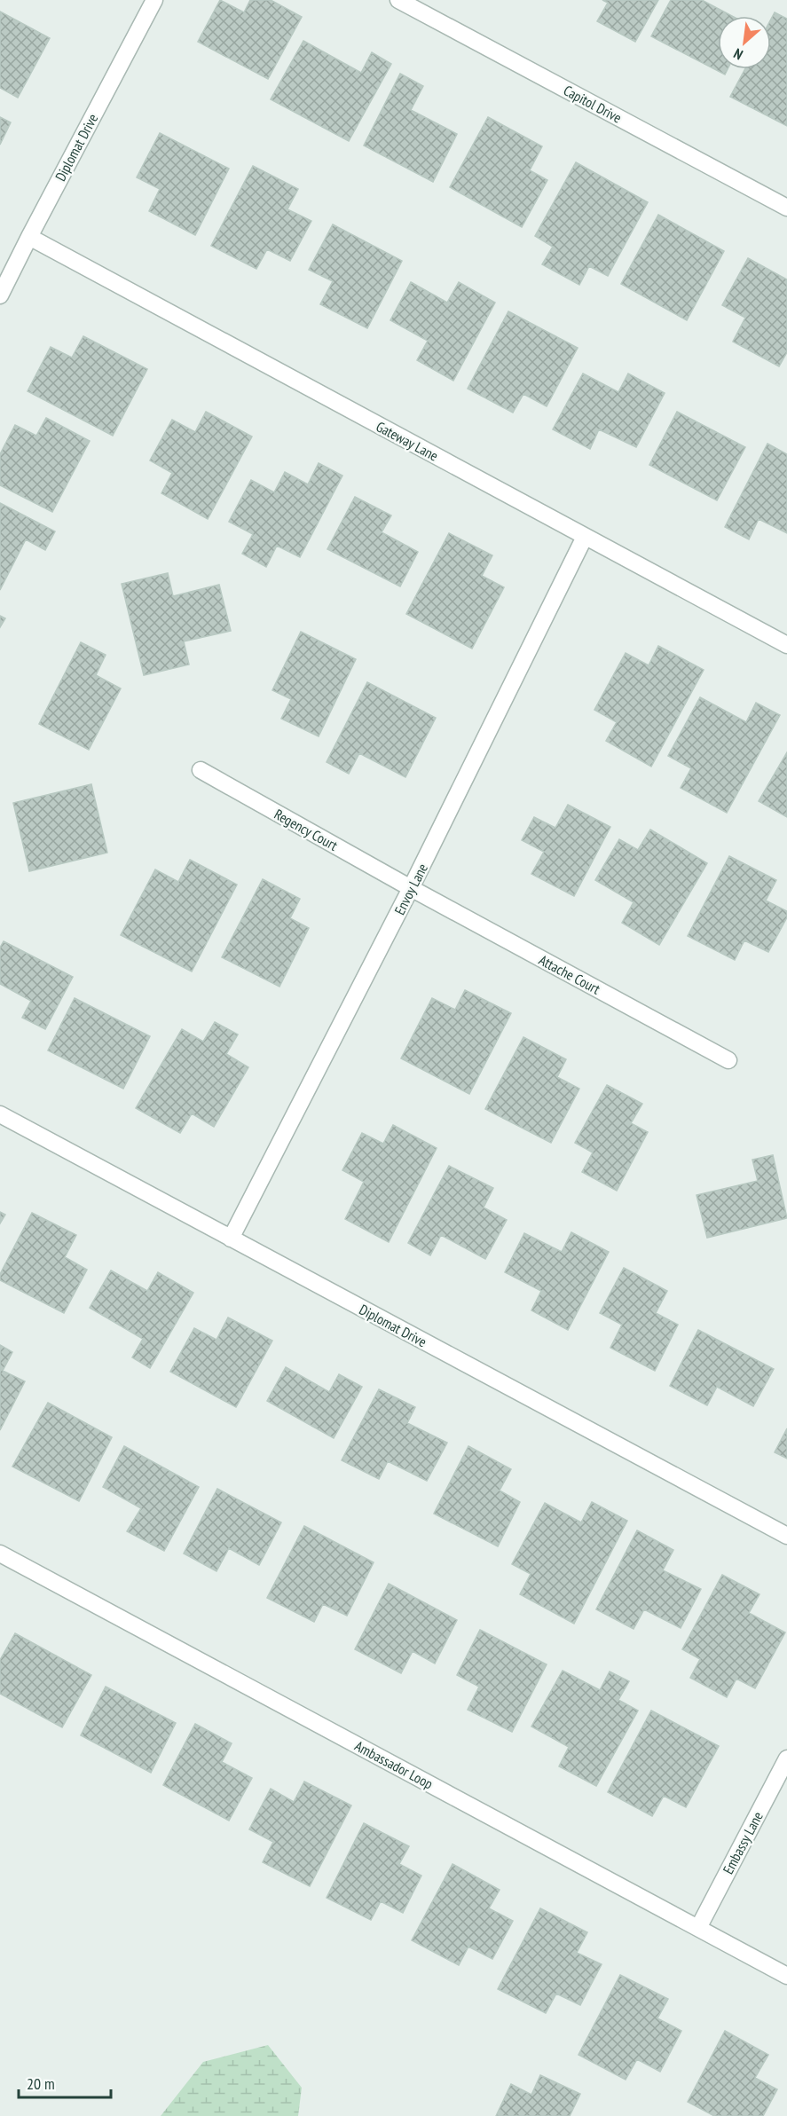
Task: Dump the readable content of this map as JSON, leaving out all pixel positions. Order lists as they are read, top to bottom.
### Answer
{
  "streets": {
    "street": [
      "Capitol Drive",
      "Diplomat Drive",
      "Gateway Lane",
      "Regency Court",
      "Envoy Lane",
      "Attache Court",
      "Ambassador Loop",
      "Embassy Lane"
    ]
  },
  "crossings": [
    ["Diplomat Drive", "Gateway Lane"],
    ["Diplomat Drive", "Envoy Lane"],
    ["Gateway Lane", "Envoy Lane"],
    ["Regency Court", "Envoy Lane"],
    ["Regency Court", "Attache Court"],
    ["Envoy Lane", "Attache Court"],
    ["Ambassador Loop", "Embassy Lane"]
  ],
  "scale_bar": "20 m",
  "north": "bottom left"
}
